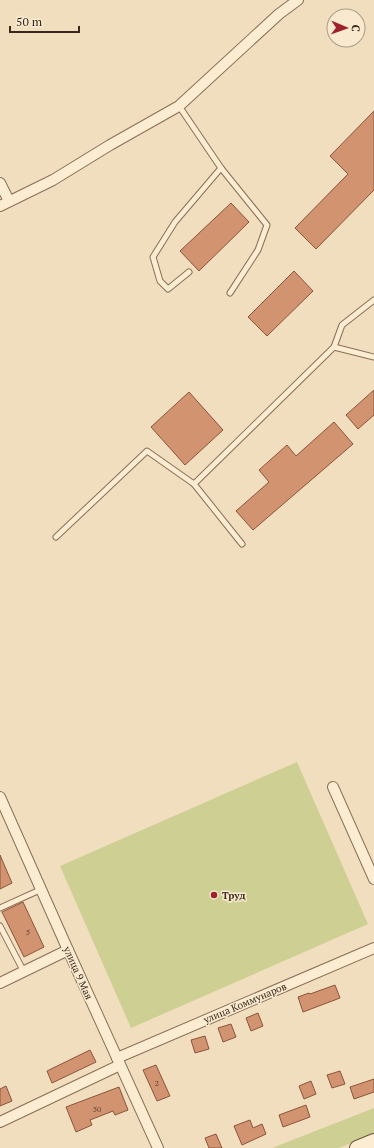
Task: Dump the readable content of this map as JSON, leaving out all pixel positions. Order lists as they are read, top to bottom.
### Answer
{
  "streets": {
    "street": ["улица 9 Мая", "улица Коммунаров"]
  },
  "crossings": [
    ["улица 9 Мая", "улица Коммунаров"]
  ],
  "places": ["Труд"],
  "house_numbers": ["5", "2", "50"],
  "scale_bar": "50 m",
  "north": "right"
}
